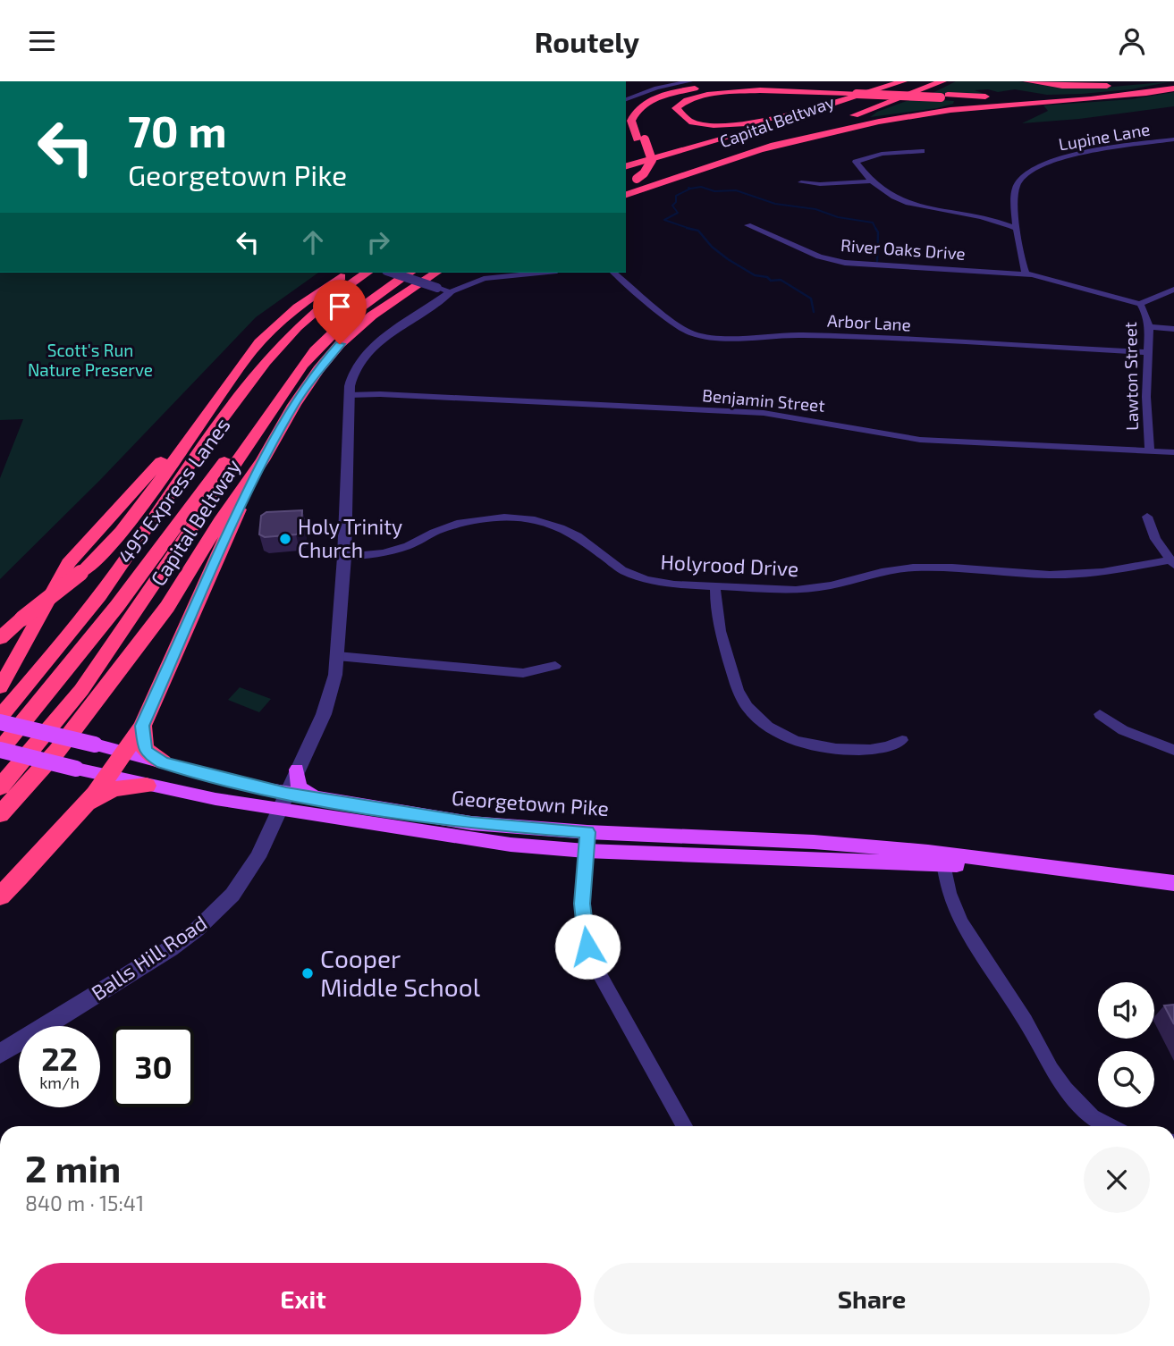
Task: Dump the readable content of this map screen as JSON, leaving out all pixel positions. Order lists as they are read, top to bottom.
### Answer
{
  "streets": {
    "highway": ["Capital Beltway", "495 Express Lanes"],
    "main road": ["Georgetown Pike"],
    "street": [
      "Lupine Lane",
      "River Oaks Drive",
      "Arbor Lane",
      "Lawton Street",
      "Benjamin Street",
      "Holyrood Drive",
      "Balls Hill Road"
    ]
  },
  "crossings": [
    ["River Oaks Drive", "Lawton Street"],
    ["Arbor Lane", "Lawton Street"],
    ["Lawton Street", "Benjamin Street"],
    ["Benjamin Street", "Balls Hill Road"],
    ["495 Express Lanes", "Georgetown Pike"],
    ["Holyrood Drive", "Balls Hill Road"],
    ["Georgetown Pike", "Balls Hill Road"]
  ],
  "parks": ["Scott's Run Nature Preserve"],
  "places": ["Holy Trinity Church", "Cooper Middle School"],
  "page": {
    "header": "Routely",
    "turn": ["70 m", "Georgetown Pike"],
    "speed": "22 km/h",
    "limit": "30",
    "heading": ["2 min", "840 m · 15:41"],
    "buttons": ["Exit", "Share"]
  }
}
